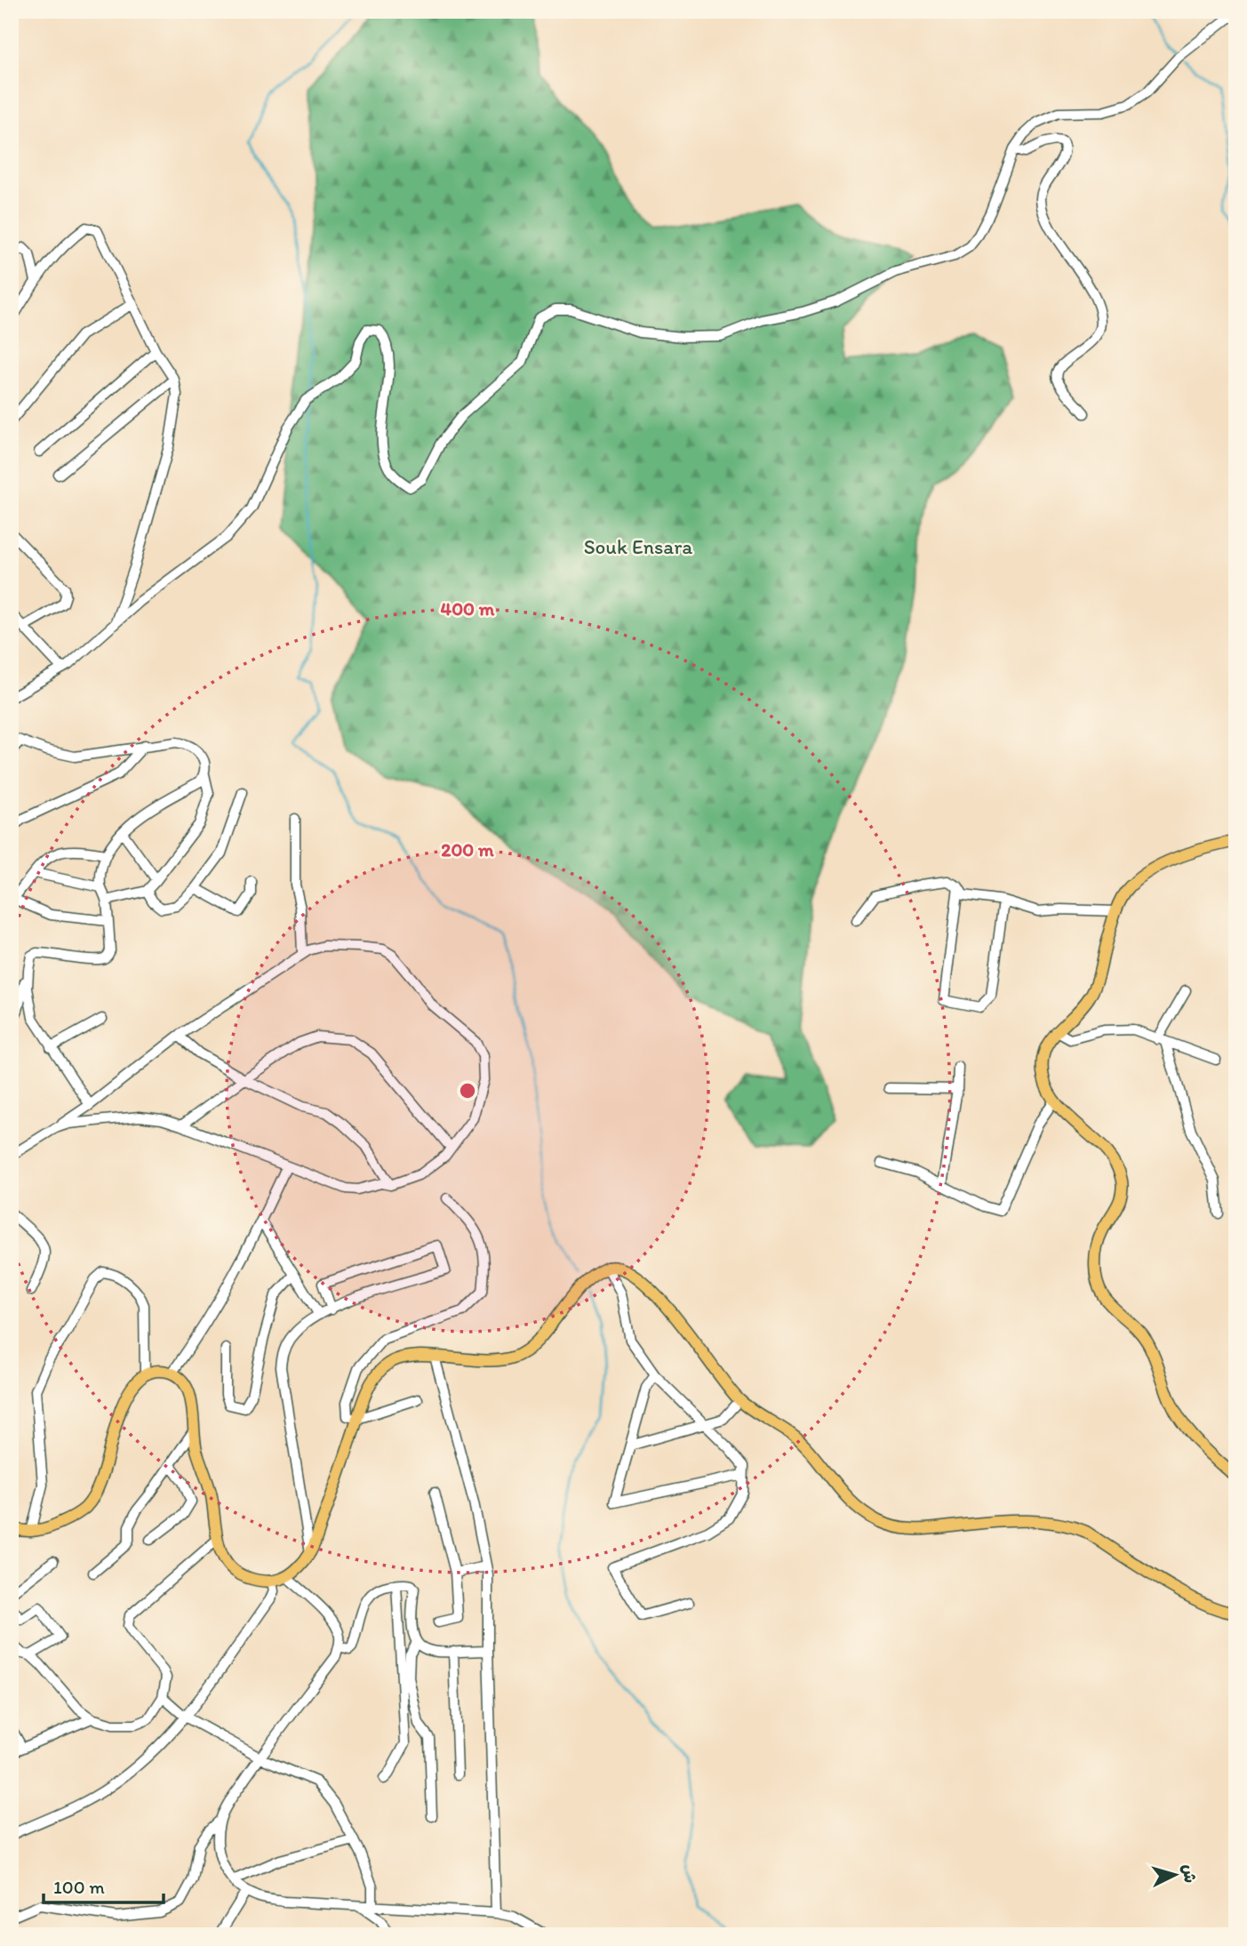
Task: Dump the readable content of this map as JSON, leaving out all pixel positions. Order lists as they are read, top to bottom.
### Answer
{
  "parks": ["Souk Ensara"],
  "scale_bar": "100 m",
  "north": "right",
  "rings": ["400 m", "200 m"]
}
